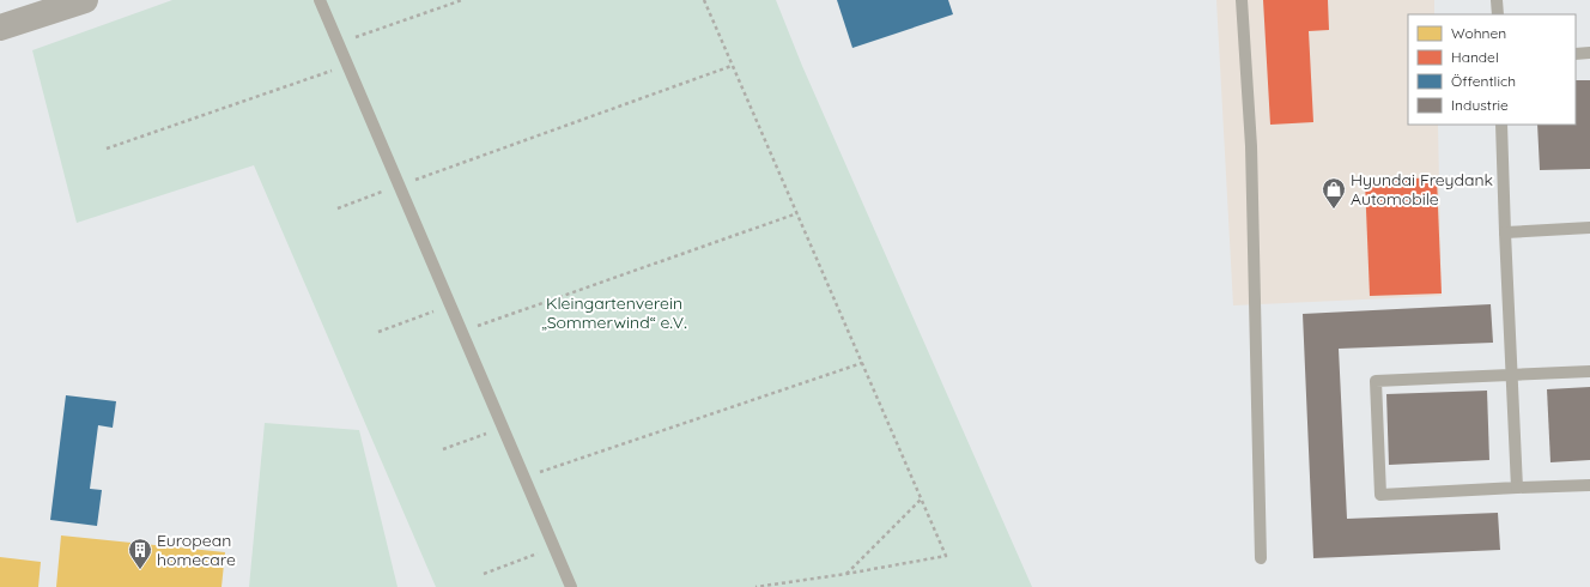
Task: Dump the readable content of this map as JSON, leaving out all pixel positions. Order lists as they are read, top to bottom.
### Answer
{
  "parks": ["Kleingartenverein „Sommerwind“ e.V."],
  "places": {
    "shop": ["Hyundai Freydank Automobile"],
    "building": ["European homecare"]
  },
  "legend": [
    "Wohnen",
    "Handel",
    "Öffentlich",
    "Industrie"
  ]
}
